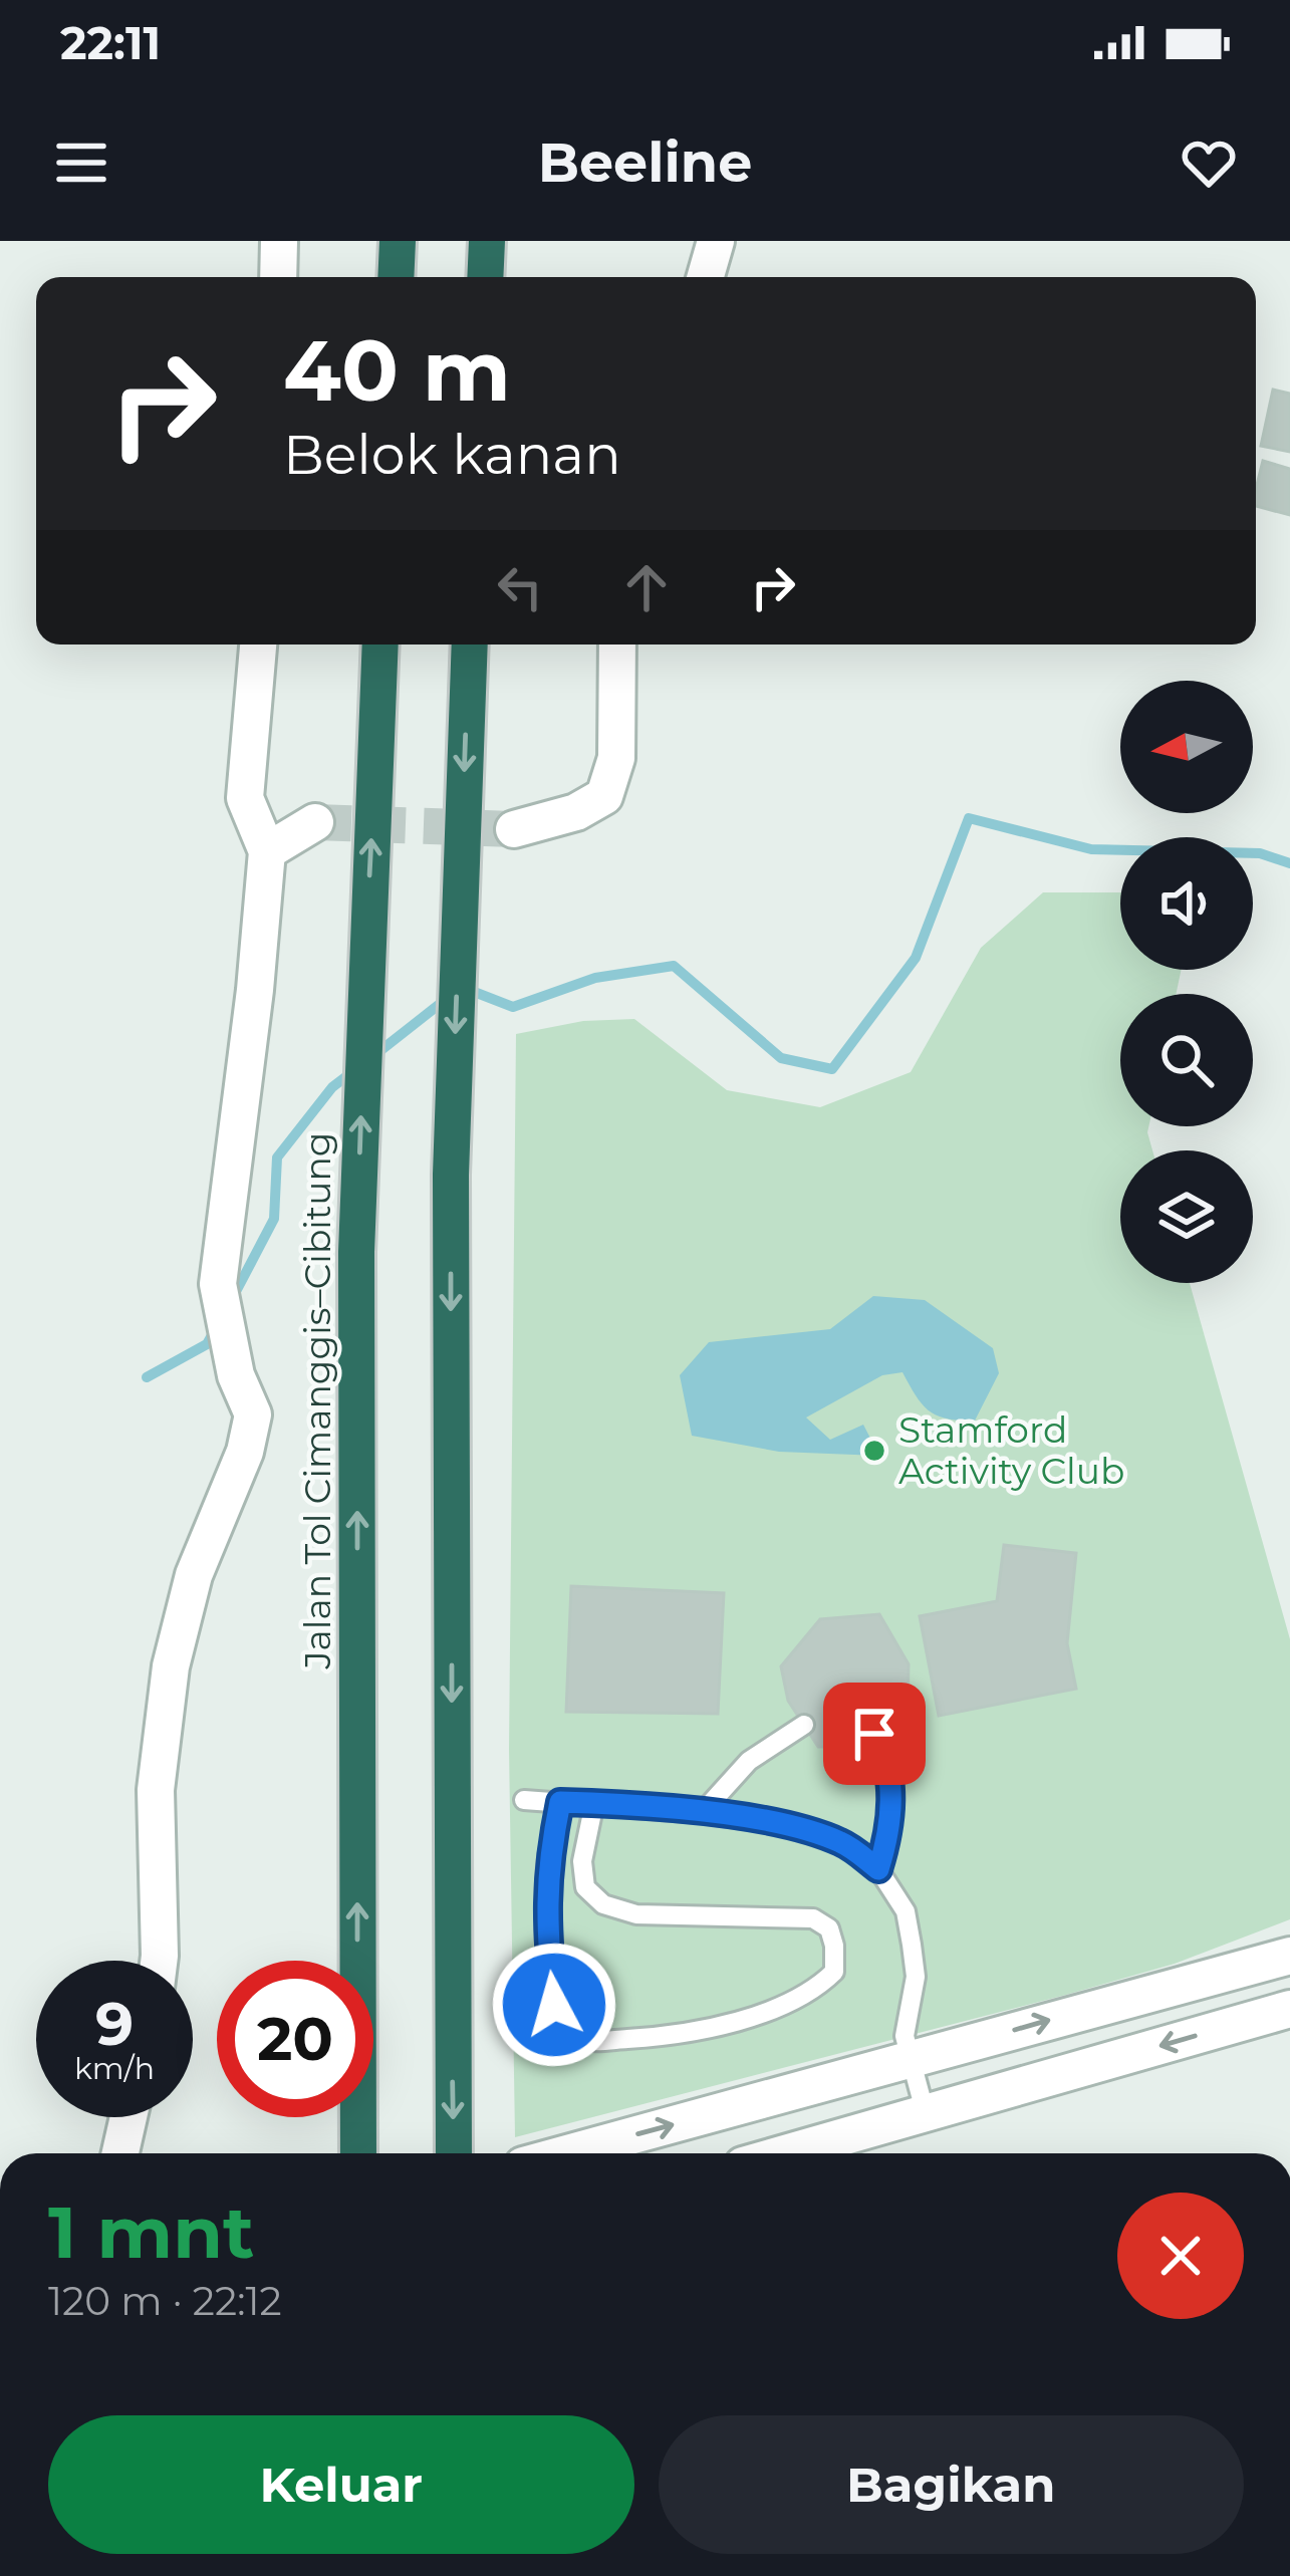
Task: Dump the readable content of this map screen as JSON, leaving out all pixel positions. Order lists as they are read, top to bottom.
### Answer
{
  "streets": {
    "highway": ["Jalan Tol Cimanggis–Cibitung"]
  },
  "places": ["Stamford Activity Club"],
  "north": "left",
  "page": {
    "status": "22:11",
    "header": "Beeline",
    "turn": ["40 m", "Belok kanan"],
    "speed": "9 km/h",
    "limit": "20",
    "heading": ["1 mnt", "120 m · 22:12"],
    "buttons": ["Keluar", "Bagikan"]
  }
}
